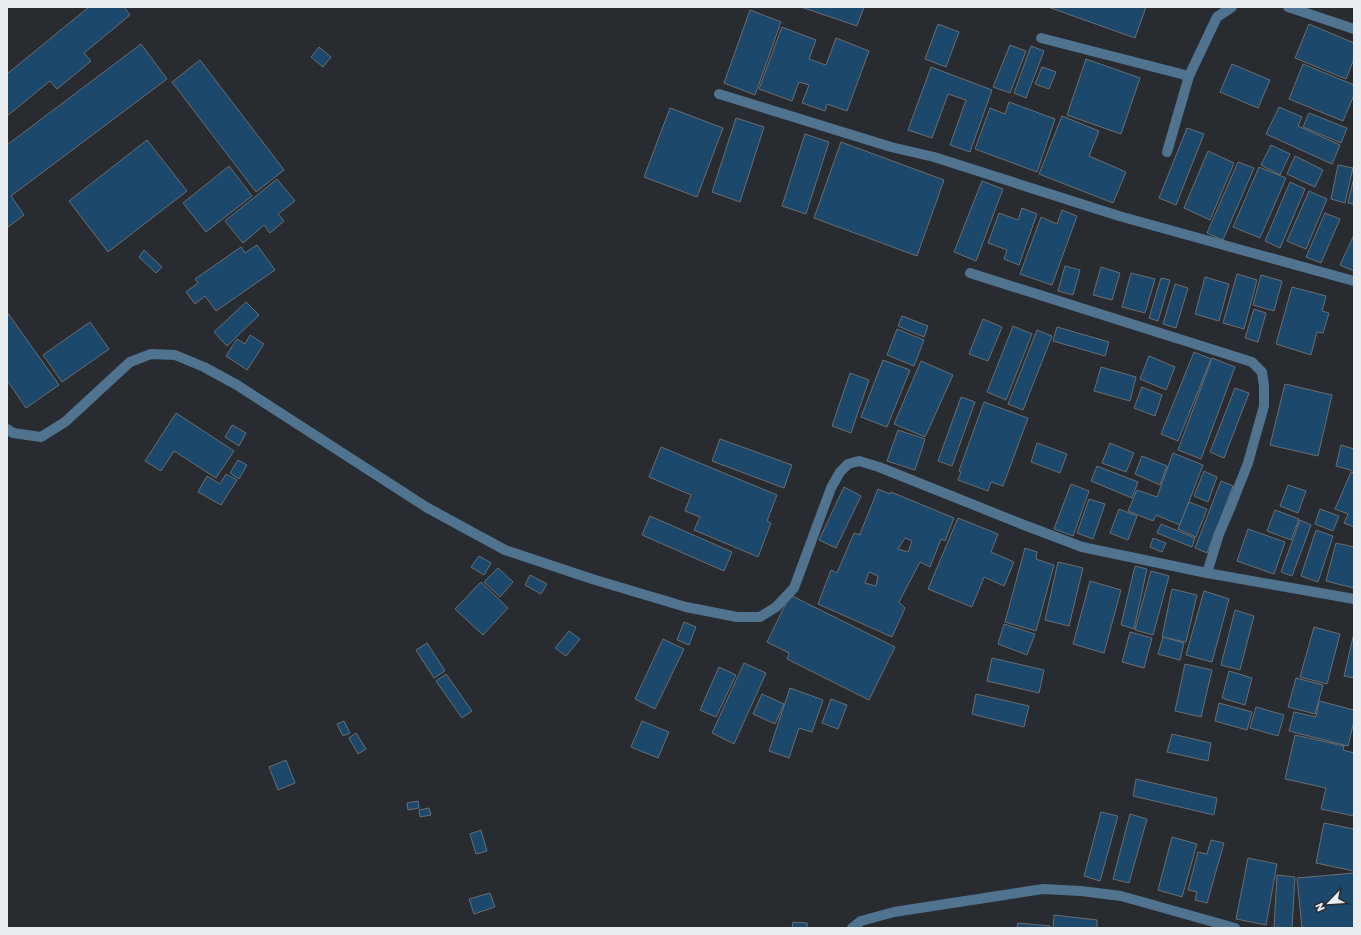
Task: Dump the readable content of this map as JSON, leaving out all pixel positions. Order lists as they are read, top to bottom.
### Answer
{
  "north": "bottom left"
}
